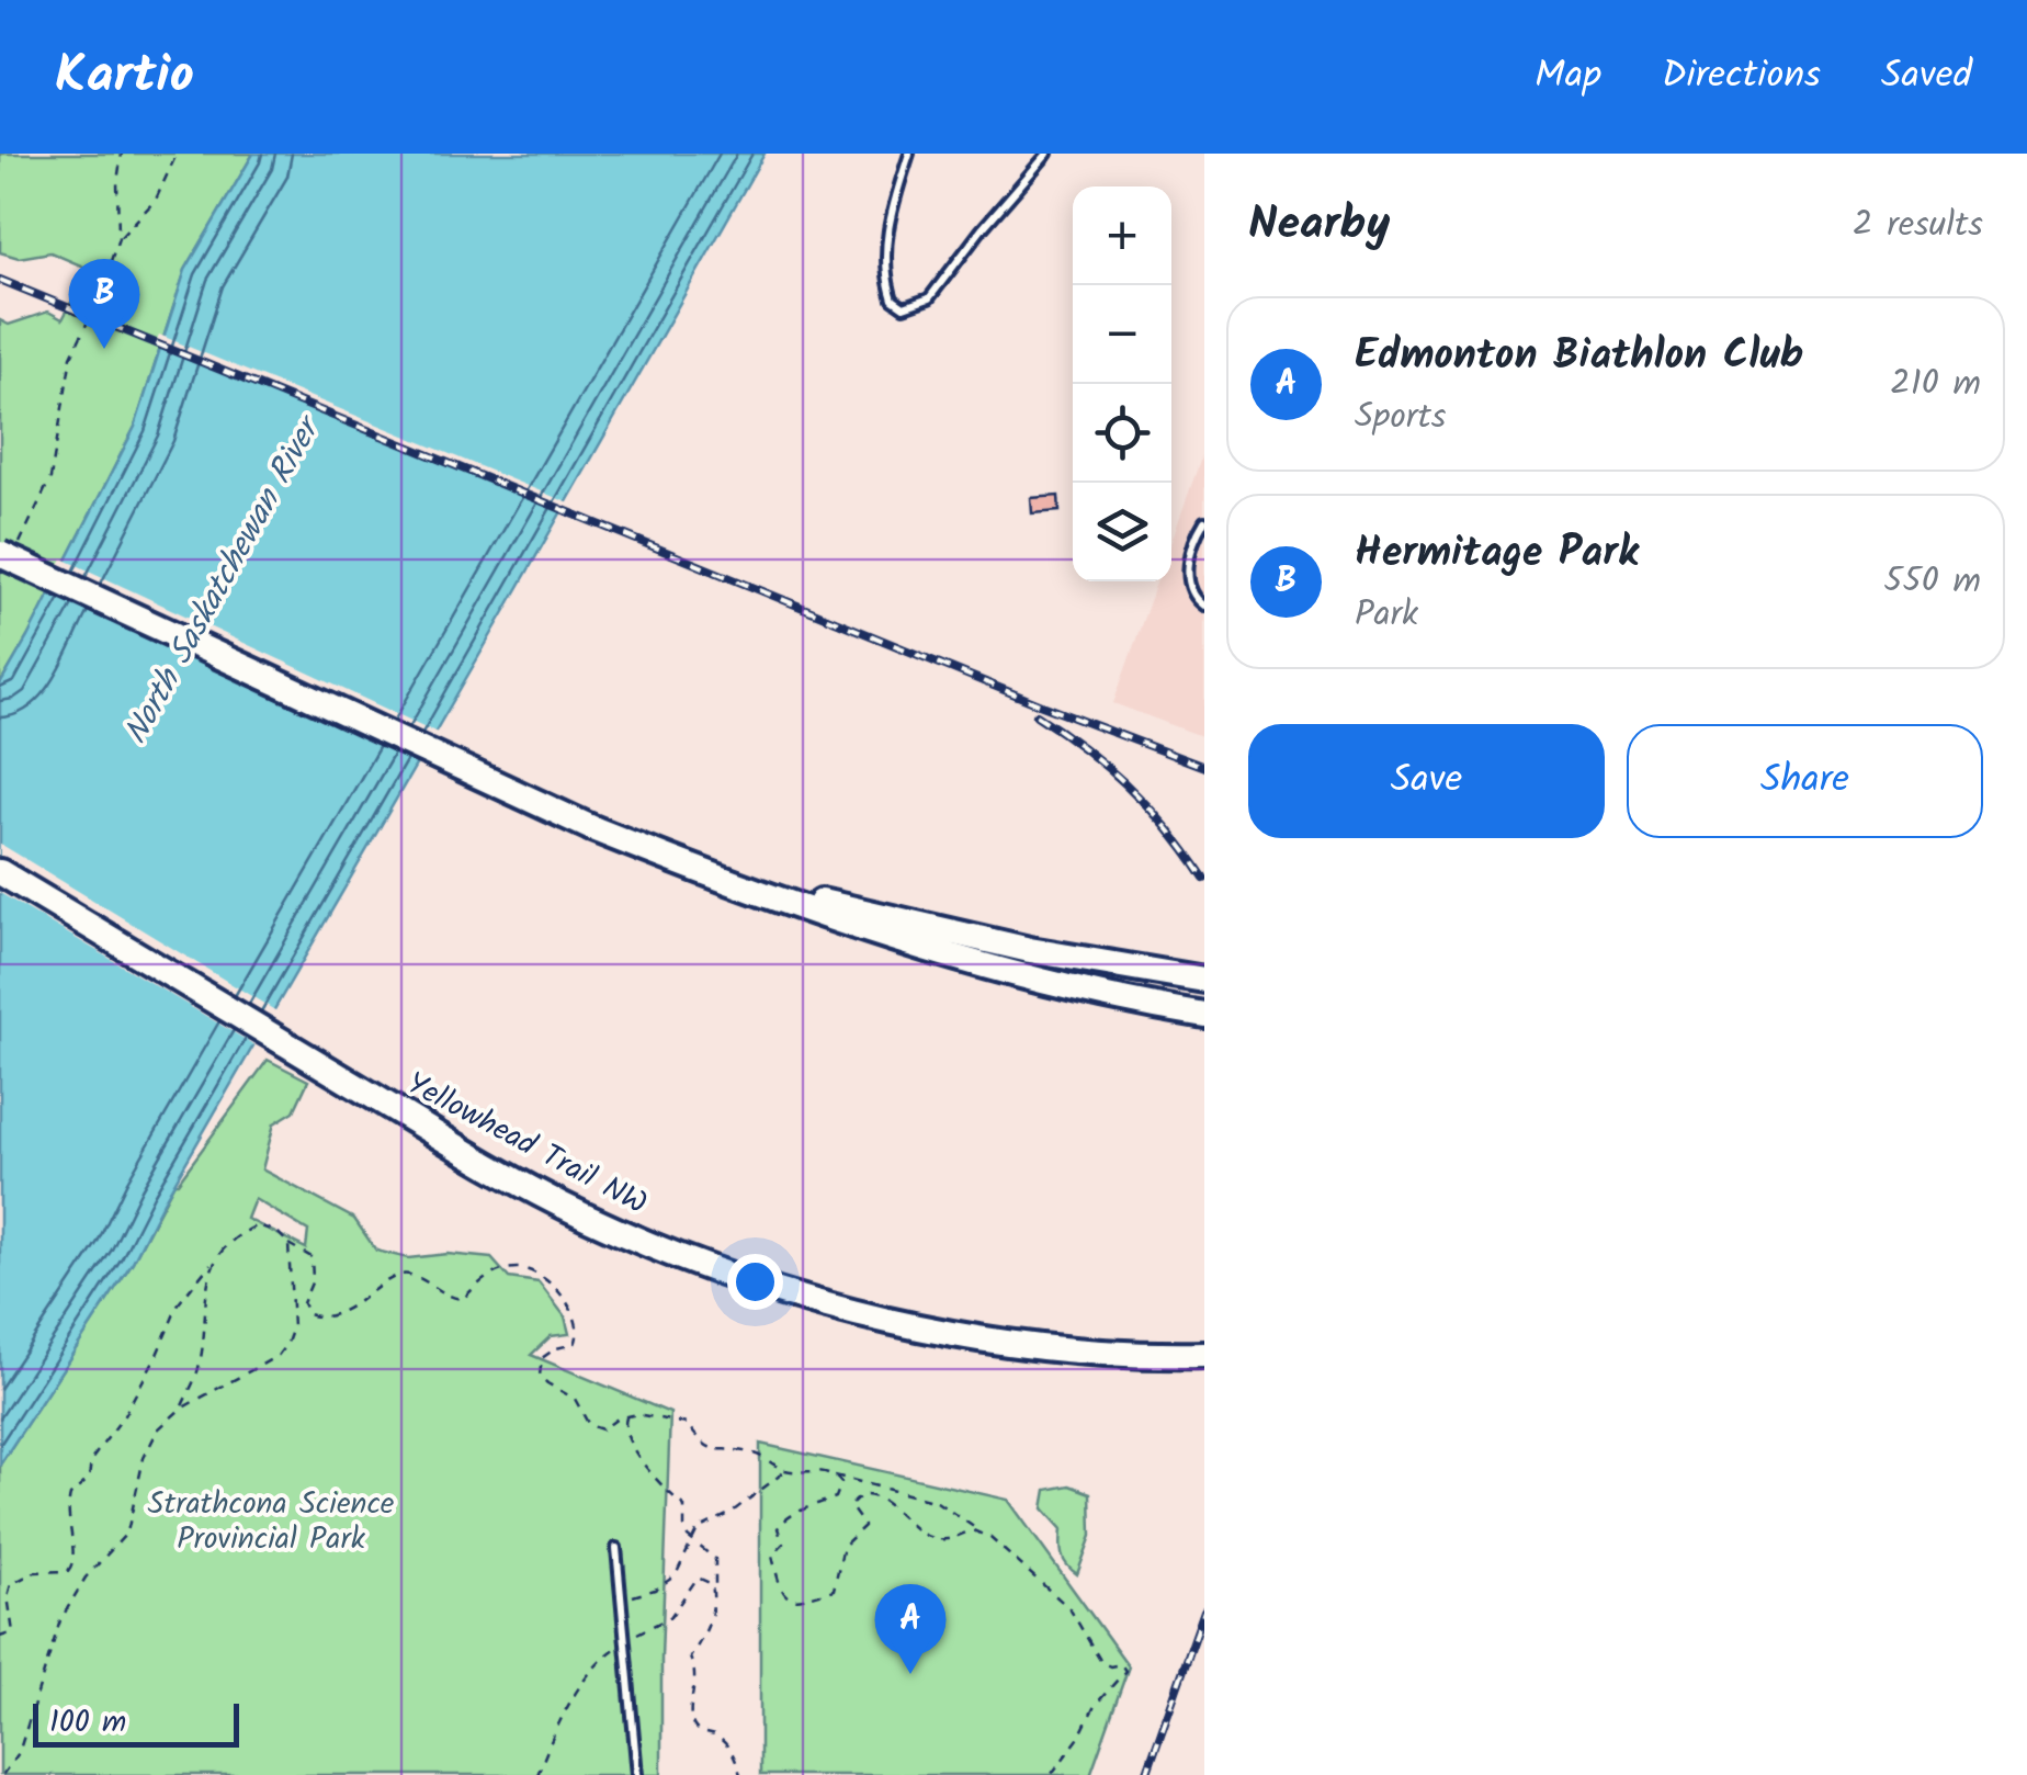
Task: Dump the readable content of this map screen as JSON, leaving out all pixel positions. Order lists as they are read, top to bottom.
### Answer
{
  "streets": {
    "highway": ["Yellowhead Trail NW"]
  },
  "water": ["North Saskatchewan River"],
  "parks": ["Strathcona Science Provincial Park"],
  "scale_bar": "100 m",
  "page": {
    "header": "Kartio",
    "nav": ["Map", "Directions", "Saved"],
    "heading": ["Nearby", "2 results"],
    "map_buttons": ["+", "−"],
    "pins": ["B", "A"],
    "list": [
      {
        "mark": "A",
        "name": "Edmonton Biathlon Club",
        "note": "Sports",
        "value": "210 m"
      },
      {
        "mark": "B",
        "name": "Hermitage Park",
        "note": "Park",
        "value": "550 m"
      }
    ],
    "buttons": ["Save", "Share"],
    "scale": "100 m"
  }
}
